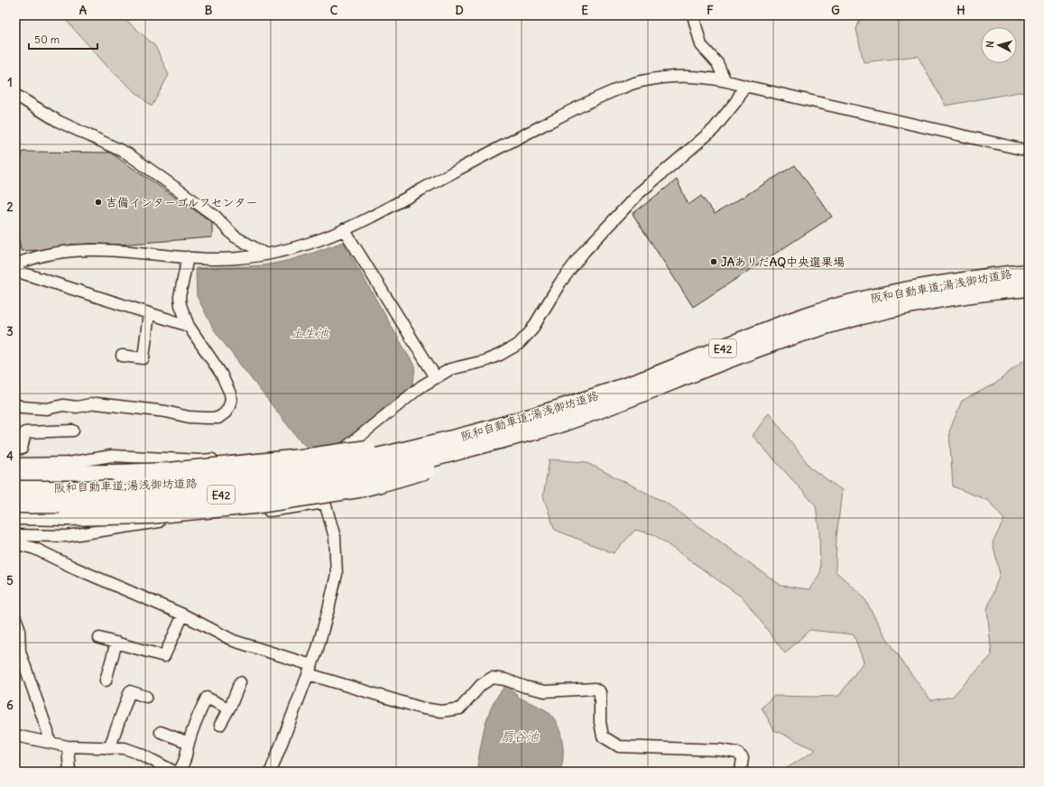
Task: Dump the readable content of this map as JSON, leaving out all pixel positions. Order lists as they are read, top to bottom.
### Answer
{
  "streets": {
    "highway": ["阪和自動車道;湯浅御坊道路", "E42"]
  },
  "water": ["土生池", "扇谷池"],
  "places": ["吉備インターゴルフセンター", "JAありだAQ中央選果場"],
  "scale_bar": "50 m",
  "north": "left",
  "grid": {
    "columns": [
      "A",
      "B",
      "C",
      "D",
      "E",
      "F",
      "G",
      "H"
    ],
    "rows": [
      "1",
      "2",
      "3",
      "4",
      "5",
      "6"
    ]
  }
}
